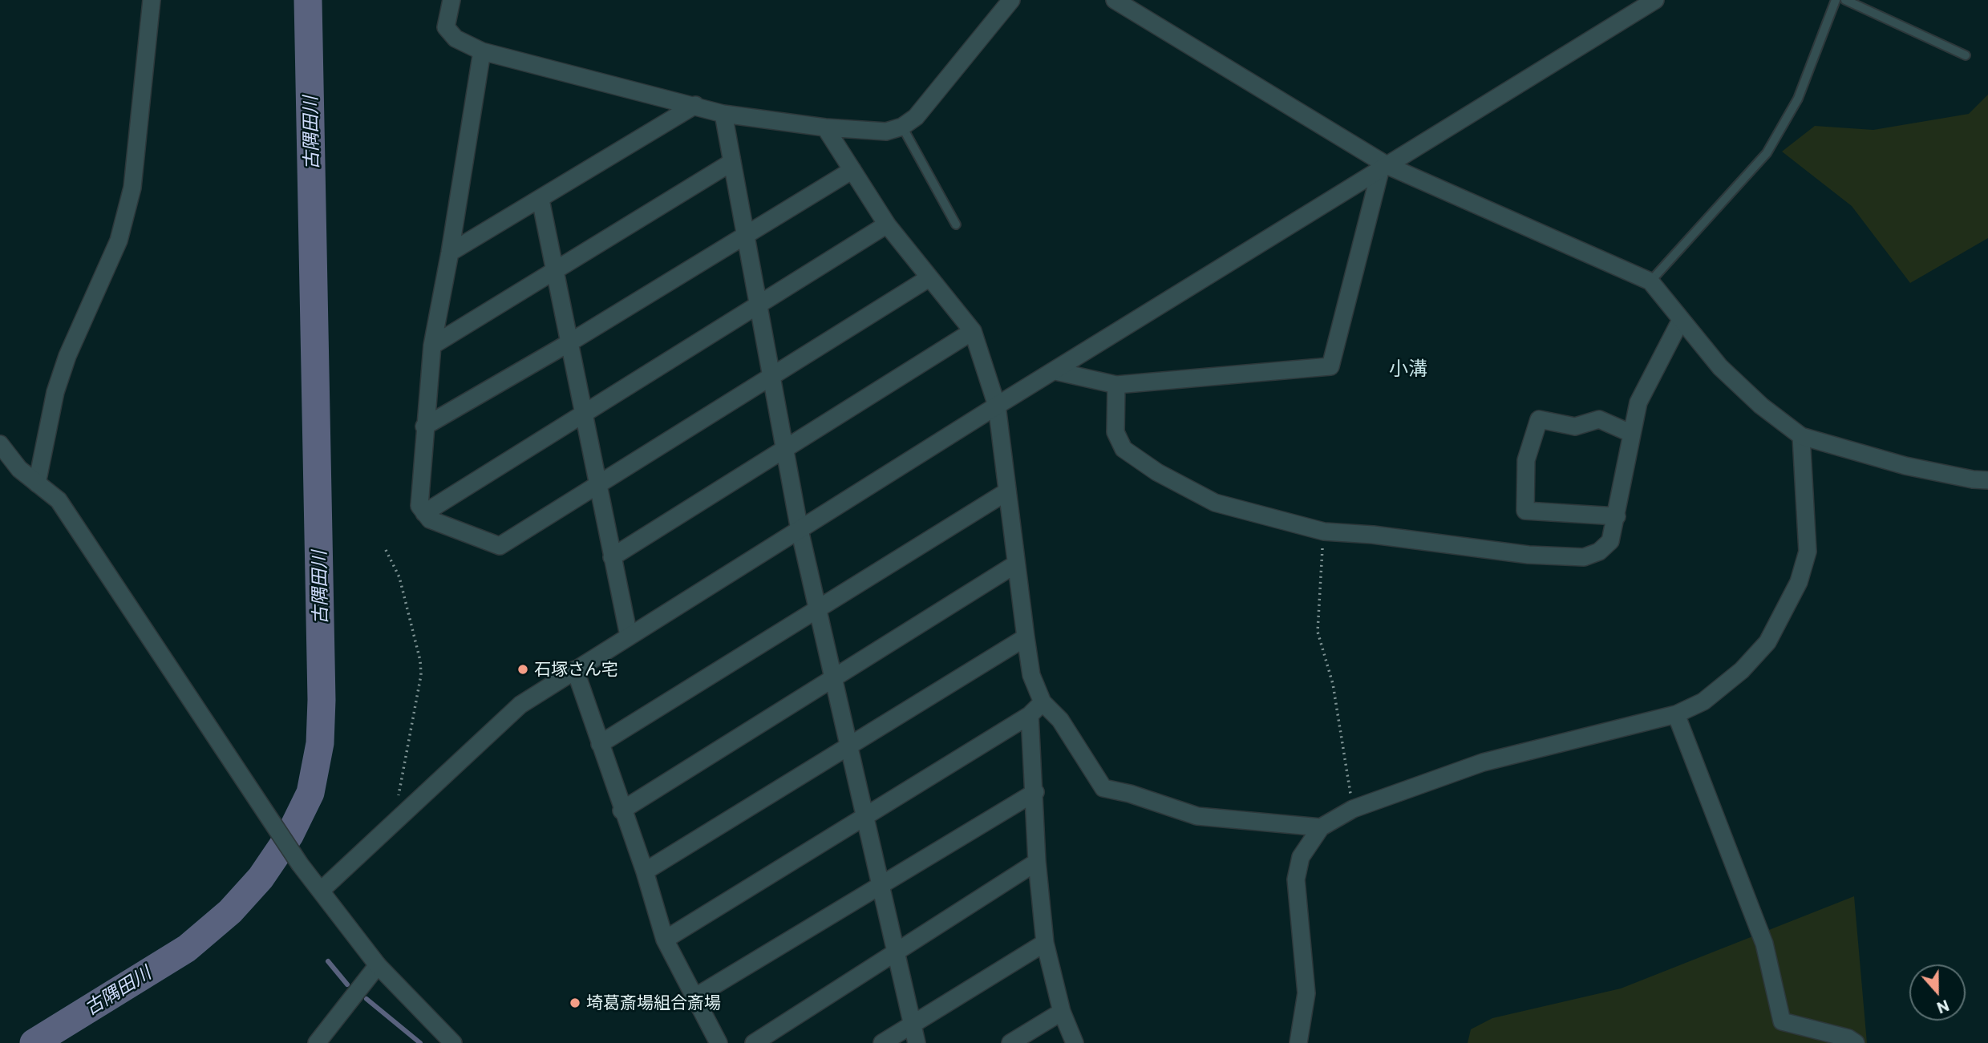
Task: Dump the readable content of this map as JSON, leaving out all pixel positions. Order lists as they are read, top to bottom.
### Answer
{
  "districts": ["小溝"],
  "water": ["古隅田川"],
  "places": ["石塚さん宅", "埼葛斎場組合斎場"],
  "north": "bottom"
}
